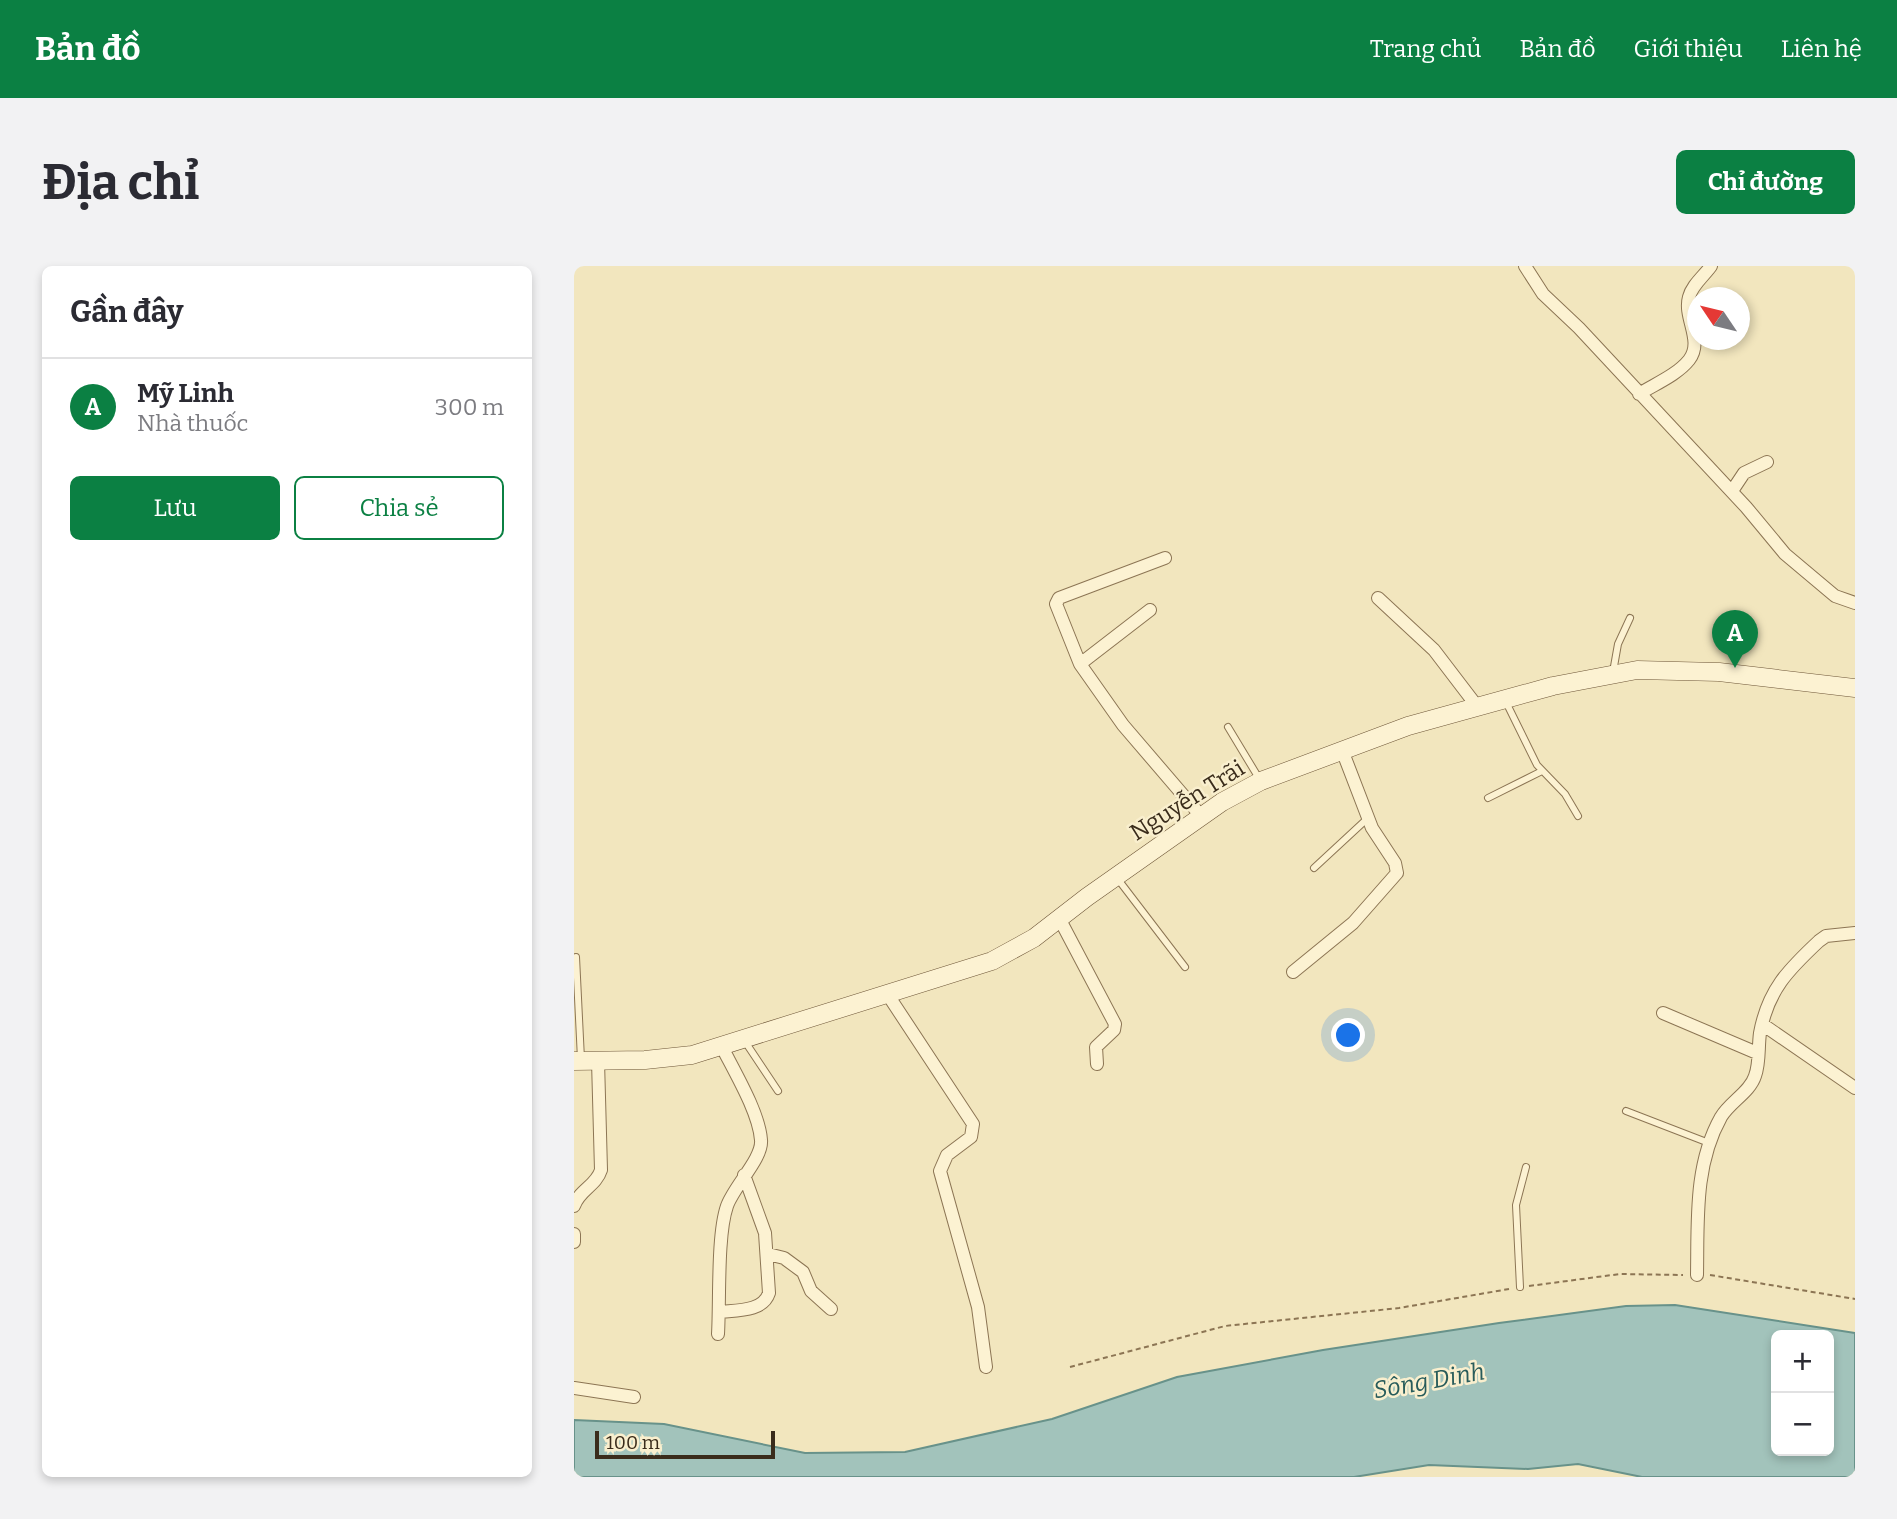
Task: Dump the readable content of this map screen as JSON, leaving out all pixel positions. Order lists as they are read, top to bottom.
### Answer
{
  "streets": {
    "main road": ["Nguyễn Trãi"]
  },
  "water": ["Sông Dinh"],
  "scale_bar": "100 m",
  "north": "top left",
  "page": {
    "header": "Bản đồ",
    "nav": [
      "Trang chủ",
      "Bản đồ",
      "Giới thiệu",
      "Liên hệ"
    ],
    "buttons": [
      "Chỉ đường",
      ["Lưu", "Chia sẻ"]
    ],
    "title": "Địa chỉ",
    "heading": "Gần đây",
    "list": [
      {
        "mark": "A",
        "name": "Mỹ Linh",
        "note": "Nhà thuốc",
        "value": "300 m"
      }
    ],
    "pins": "A",
    "map_buttons": ["+", "−"],
    "scale": "100 m"
  }
}
